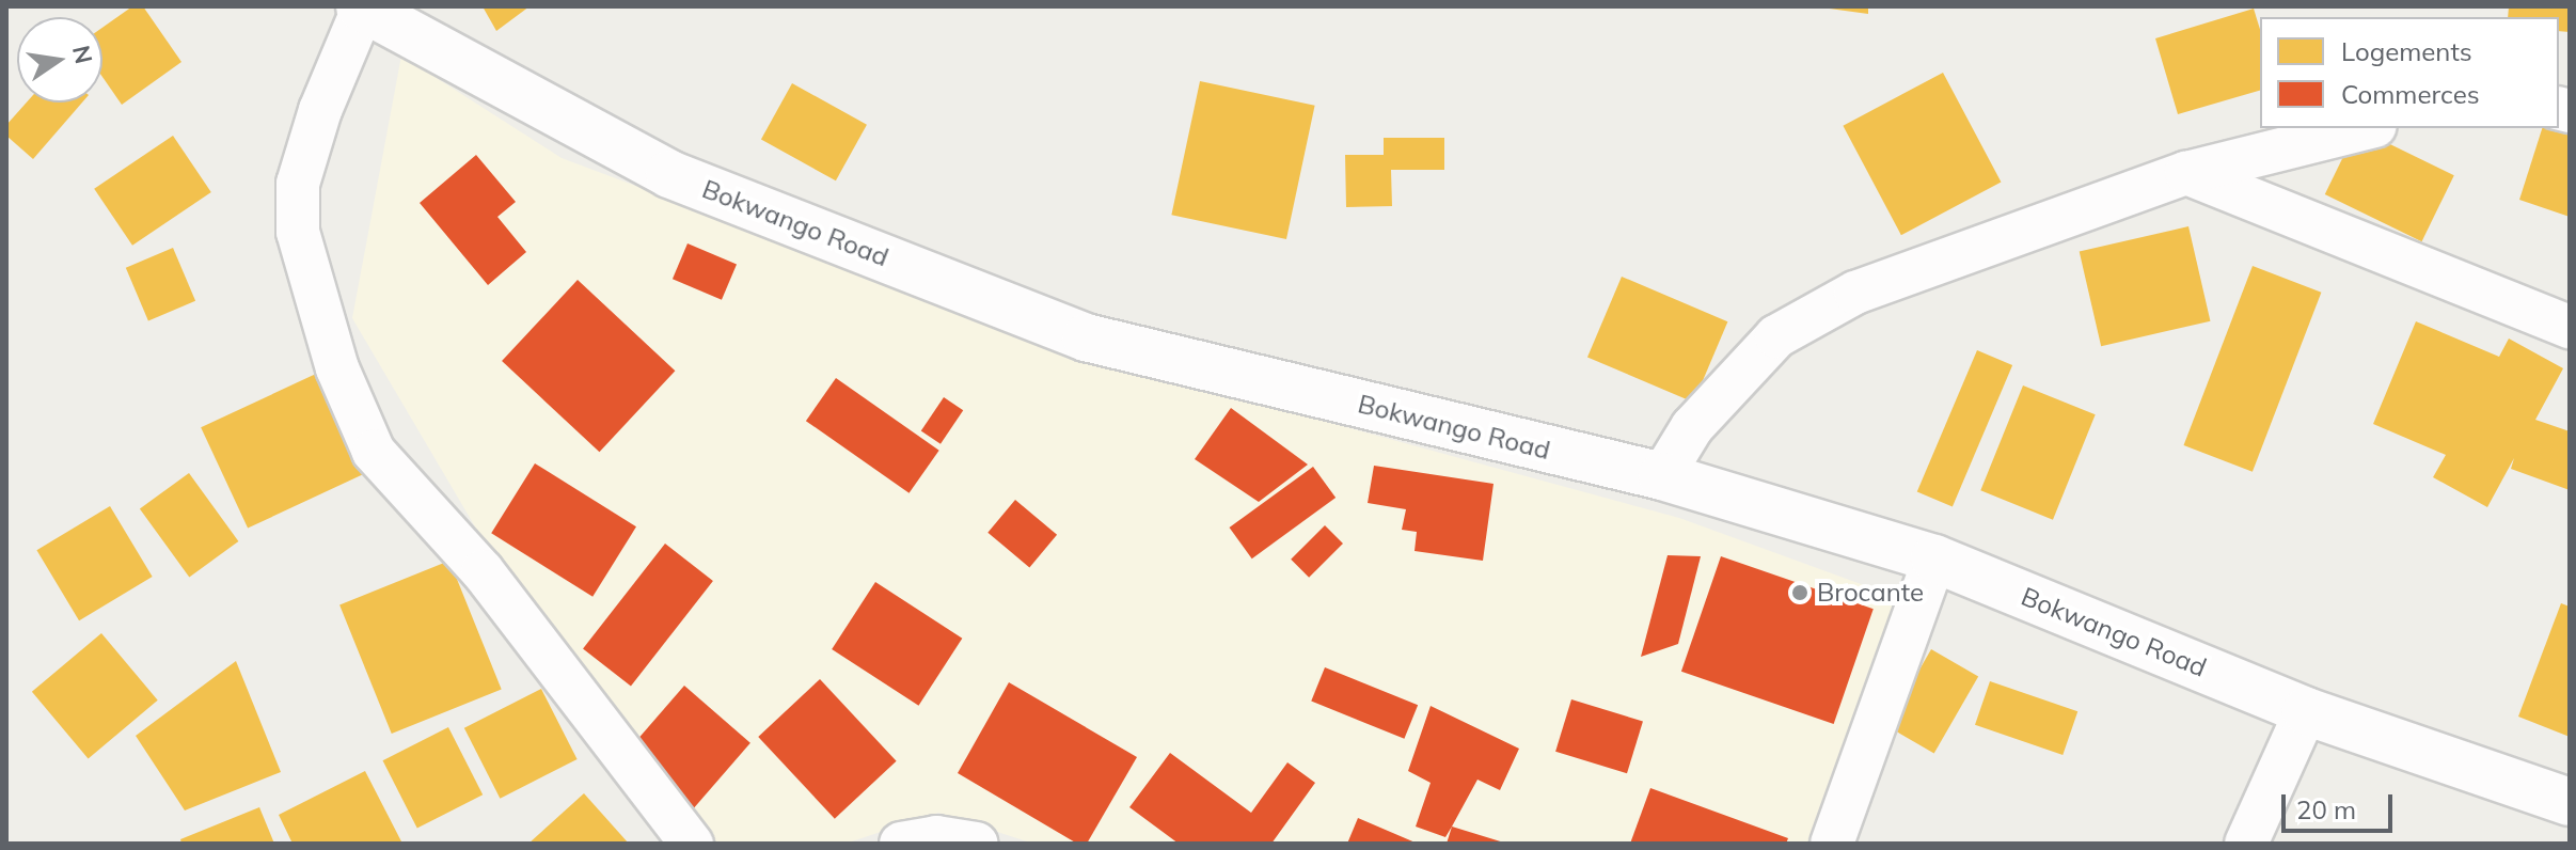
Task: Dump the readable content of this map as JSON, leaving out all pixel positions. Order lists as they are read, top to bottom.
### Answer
{
  "streets": {
    "street": ["Bokwango Road"]
  },
  "places": ["Brocante"],
  "legend": ["Logements", "Commerces"],
  "scale_bar": "20 m",
  "north": "right"
}
